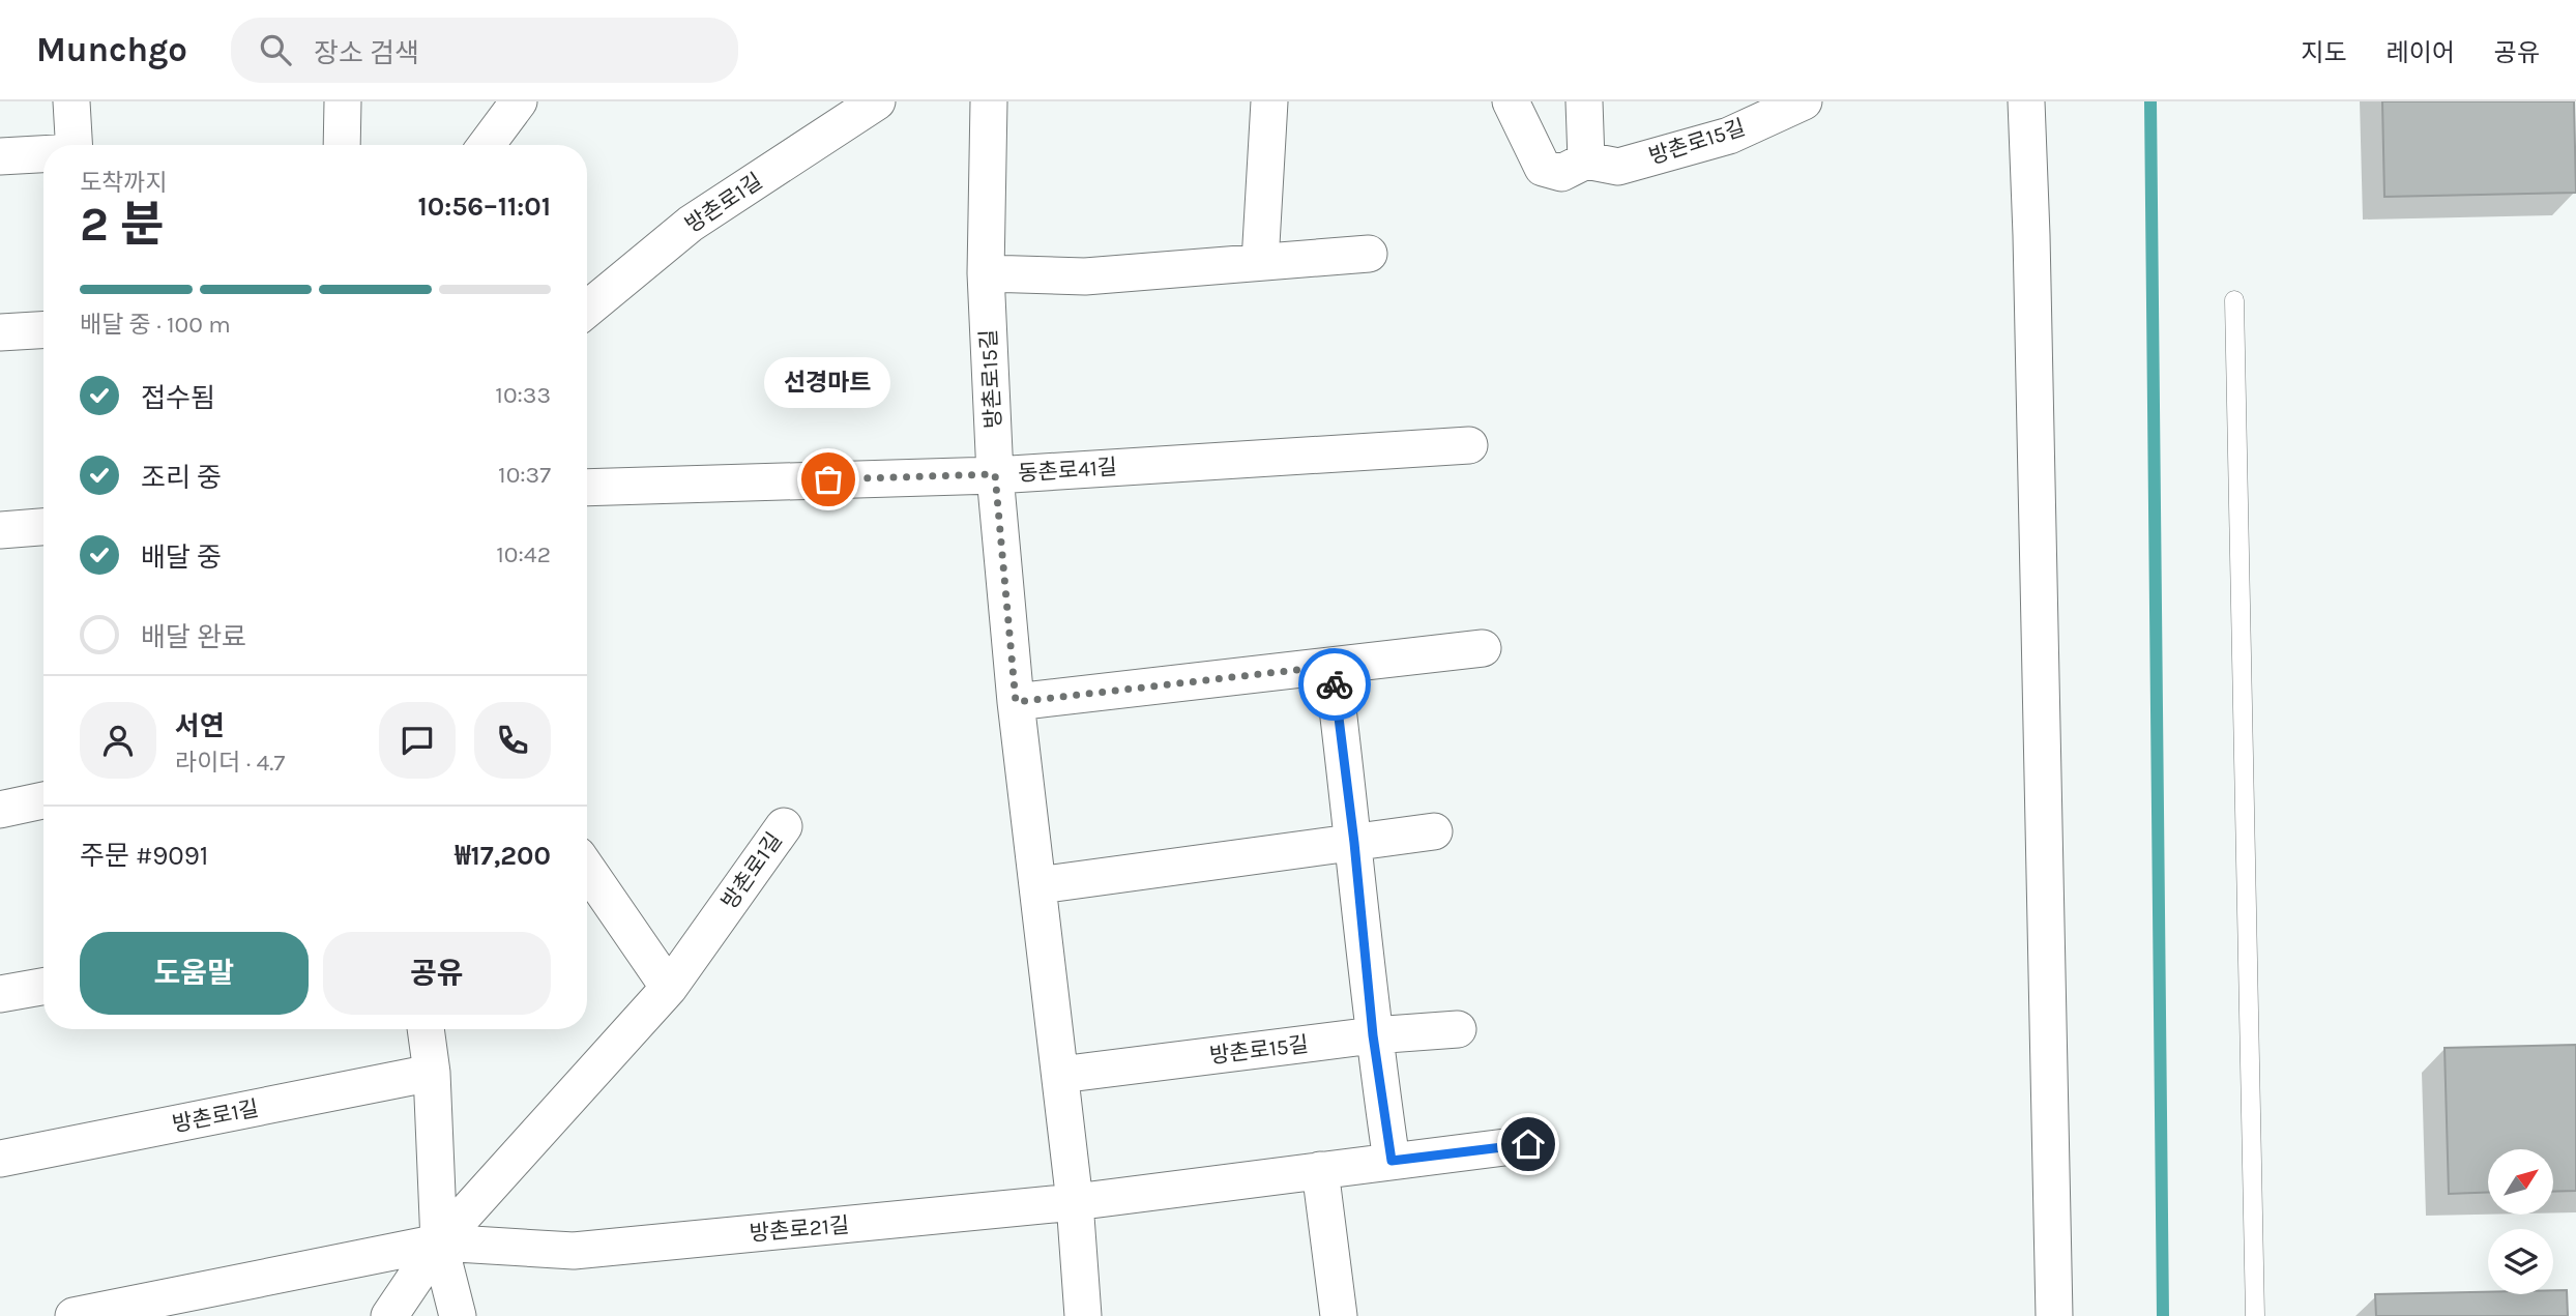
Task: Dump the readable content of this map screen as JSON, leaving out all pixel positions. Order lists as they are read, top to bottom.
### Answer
{
  "streets": {
    "street": [
      "방촌로15길",
      "방촌로1길",
      "동촌로41길",
      "방촌로21길"
    ]
  },
  "crossings": [
    ["방촌로15길", "동촌로41길"],
    ["방촌로15길", "방촌로21길"],
    ["방촌로1길", "방촌로21길"]
  ],
  "places": ["선경마트"],
  "north": "top right",
  "page": {
    "header": "Munchgo",
    "search": "장소 검색",
    "nav": ["지도", "레이어", "공유"],
    "heading": ["2 분", "도착까지", "10:56–11:01"],
    "panel": [
      "서연",
      "라이더 · 4.7",
      "주문 #9091",
      "₩17,200"
    ],
    "bar": "배달 중 · 100 m",
    "list": [
      ["접수됨", "10:33"],
      ["조리 중", "10:37"],
      ["배달 중", "10:42"],
      "배달 완료"
    ],
    "bubble": "선경마트",
    "buttons": ["도움말", "공유"]
  }
}
